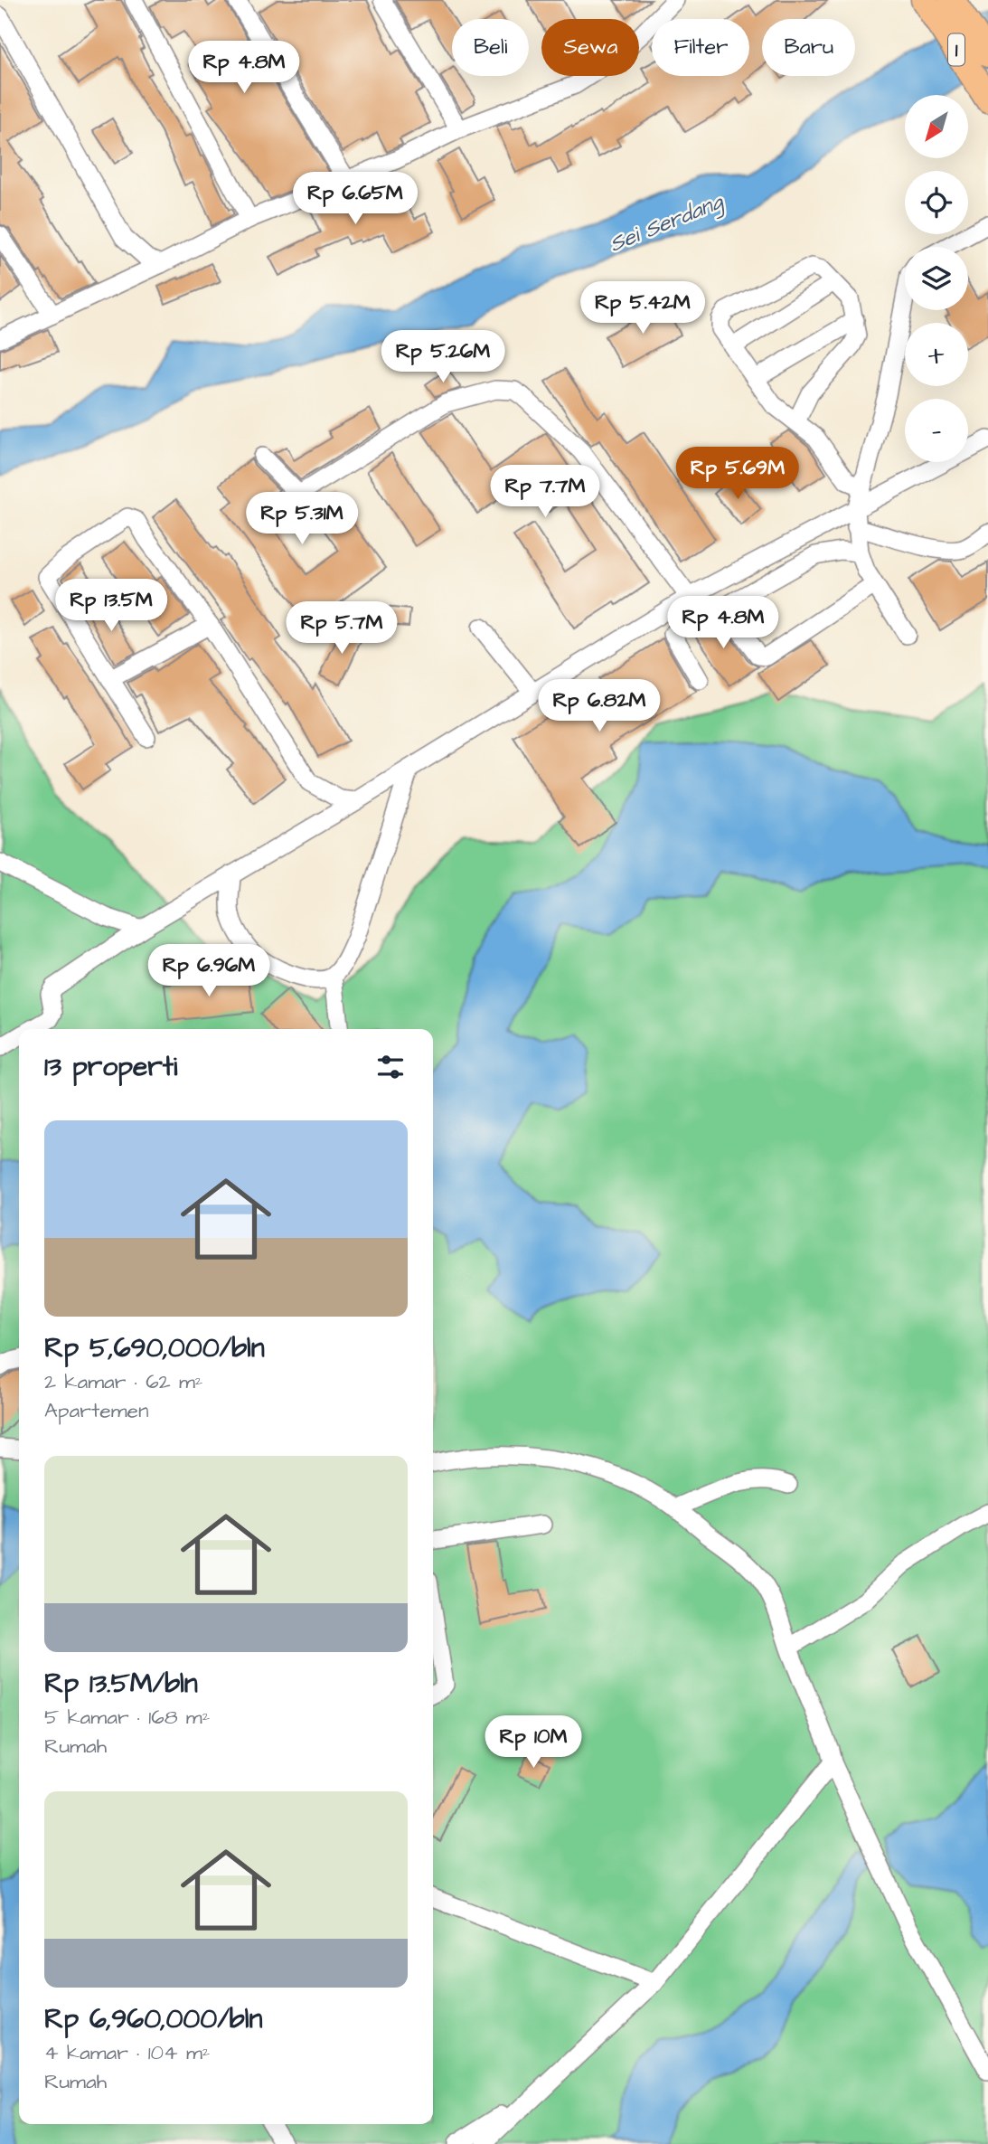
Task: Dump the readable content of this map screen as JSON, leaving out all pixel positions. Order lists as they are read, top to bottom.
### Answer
{
  "streets": {
    "highway": ["1"]
  },
  "water": ["Sei Serdang"],
  "north": "bottom left",
  "page": {
    "chip": [
      "Beli",
      "Sewa",
      "Filter",
      "Baru"
    ],
    "price": [
      "Rp 4.8M",
      "Rp 6.65M",
      "Rp 5.42M",
      "Rp 5.26M",
      "Rp 5.69M",
      "Rp 7.7M",
      "Rp 5.31M",
      "Rp 13.5M",
      "Rp 4.8M",
      "Rp 5.7M",
      "Rp 6.82M",
      "Rp 6.96M",
      "Rp 10M"
    ],
    "map_buttons": ["+", "−"],
    "heading": "13 properti",
    "list": [
      {
        "name": "Rp 5,690,000/bln",
        "note": "2 kamar · 62 m² · Apartemen"
      },
      {
        "name": "Rp 13.5M/bln",
        "note": "5 kamar · 168 m² · Rumah"
      },
      {
        "name": "Rp 6,960,000/bln",
        "note": "4 kamar · 104 m² · Rumah"
      }
    ]
  }
}
